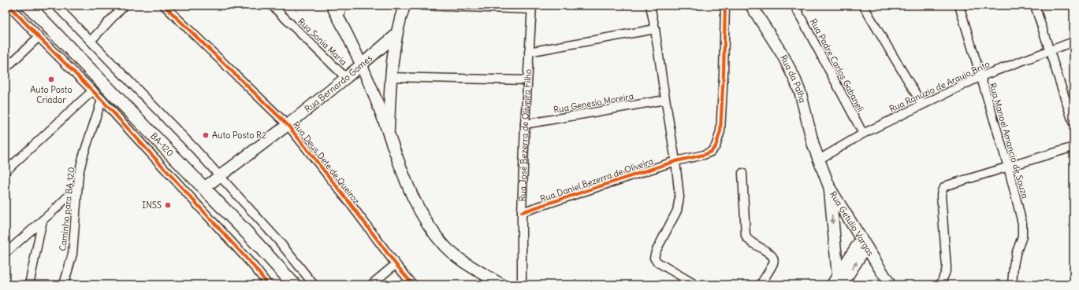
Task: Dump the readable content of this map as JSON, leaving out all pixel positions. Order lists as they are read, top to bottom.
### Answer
{
  "streets": {
    "main road": [
      "Rua da Palha",
      "Rua Bernardo Gomes",
      "BA-120",
      "Rua Getulio Vargas"
    ],
    "street": [
      "Rua Sonia Maria",
      "Rua Padre Carlos Gabaneli",
      "Rua Ranuzio de Araujo Brito",
      "Rua Genesio Moreira",
      "Rua José Bezerra de Oliveira Filho",
      "Rua Manoel Amancio de Souza",
      "Rua Deus Dete de Queiroz",
      "Rua Daniel Bezerra de Oliveira",
      "Caminho para BA 120"
    ]
  },
  "crossings": [
    ["Rua Sonia Maria", "Rua Bernardo Gomes"],
    ["Rua Padre Carlos Gabaneli", "Rua Ranuzio de Araujo Brito"],
    ["Rua da Palha", "Rua Ranuzio de Araujo Brito"],
    ["Rua da Palha", "Rua Getulio Vargas"],
    ["Rua Bernardo Gomes", "BA-120"],
    ["Rua Bernardo Gomes", "Rua Deus Dete de Queiroz"],
    ["Rua Ranuzio de Araujo Brito", "Rua Manoel Amancio de Souza"],
    ["Rua Ranuzio de Araujo Brito", "Rua Getulio Vargas"],
    ["Rua Genesio Moreira", "Rua José Bezerra de Oliveira Filho"],
    ["Rua José Bezerra de Oliveira Filho", "Rua Daniel Bezerra de Oliveira"]
  ],
  "places": ["Auto Posto Criador", "Auto Posto R2", "INSS"]
}
